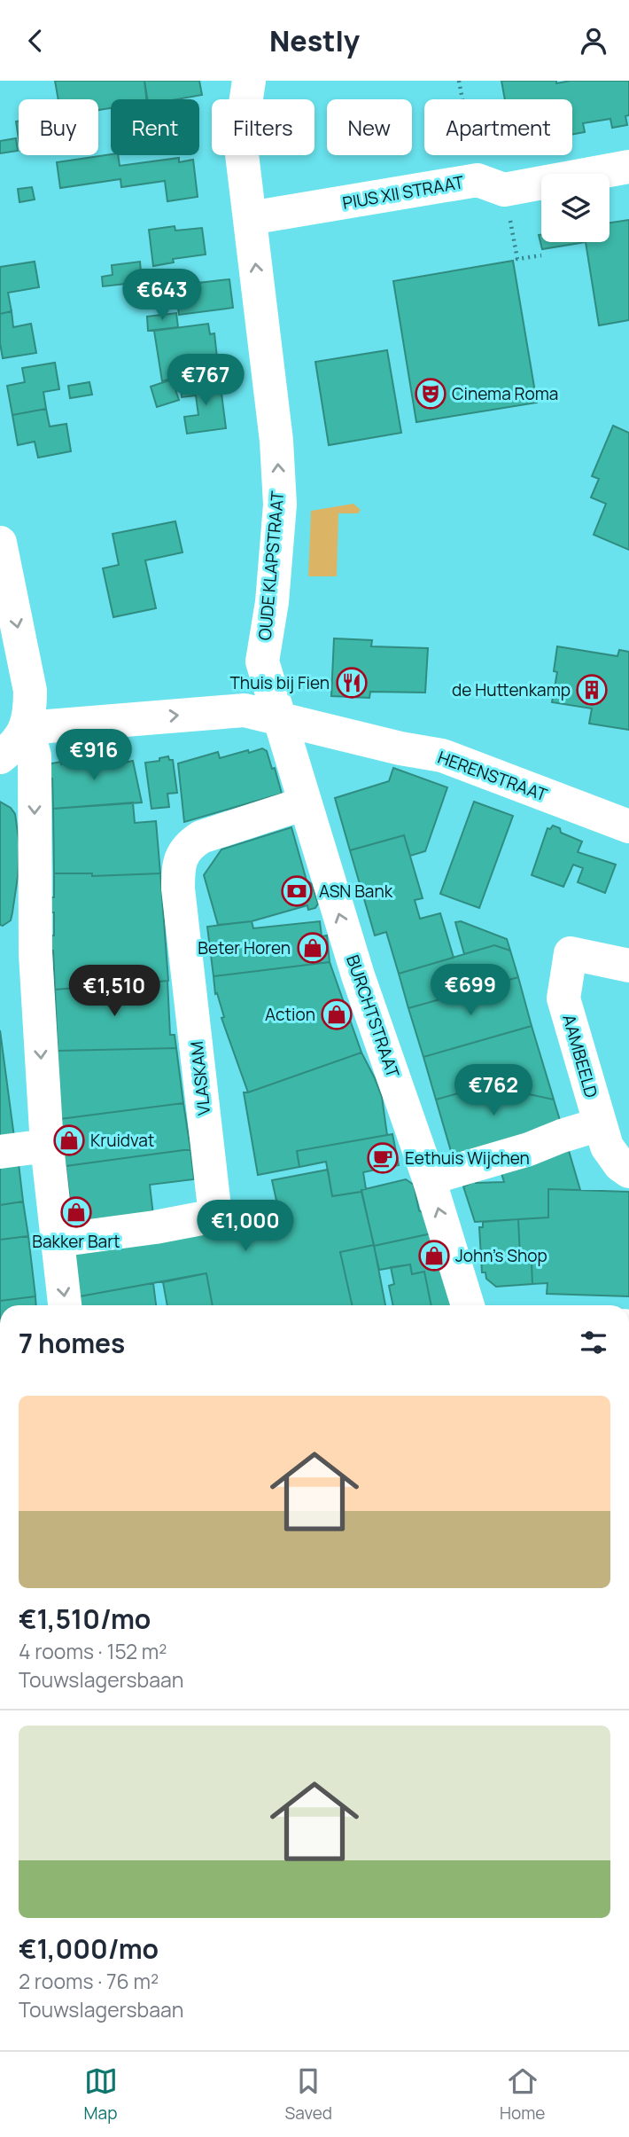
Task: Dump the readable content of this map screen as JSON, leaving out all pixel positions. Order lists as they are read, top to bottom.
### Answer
{
  "streets": {
    "street": [
      "PIUS XII STRAAT",
      "OUDE KLAPSTRAAT",
      "HERENSTRAAT",
      "BURCHTSTRAAT",
      "AAMBEELD",
      "VLASKAM"
    ]
  },
  "crossings": [
    ["PIUS XII STRAAT", "OUDE KLAPSTRAAT"],
    ["OUDE KLAPSTRAAT", "HERENSTRAAT"],
    ["OUDE KLAPSTRAAT", "BURCHTSTRAAT"],
    ["HERENSTRAAT", "BURCHTSTRAAT"],
    ["BURCHTSTRAAT", "VLASKAM"]
  ],
  "one_way": ["BURCHTSTRAAT"],
  "places": {
    "theatre": ["Cinema Roma"],
    "restaurant": ["Thuis bij Fien"],
    "building": ["de Huttenkamp"],
    "bank": ["ASN Bank"],
    "shop": [
      "Beter Horen",
      "Action",
      "Kruidvat",
      "Bakker Bart",
      "John's Shop"
    ],
    "cafe": ["Eethuis Wijchen"]
  },
  "page": {
    "header": "Nestly",
    "chip": [
      "Buy",
      "Rent",
      "Filters",
      "New",
      "Apartment"
    ],
    "price": [
      "€643",
      "€767",
      "€916",
      "€699",
      "€1,510",
      "€762",
      "€1,000"
    ],
    "heading": "7 homes",
    "list": [
      {
        "name": "€1,510/mo",
        "note": "4 rooms · 152 m² · Touwslagersbaan"
      },
      {
        "name": "€1,000/mo",
        "note": "2 rooms · 76 m² · Touwslagersbaan"
      }
    ],
    "tabs": ["Map", "Saved", "Home"]
  }
}
